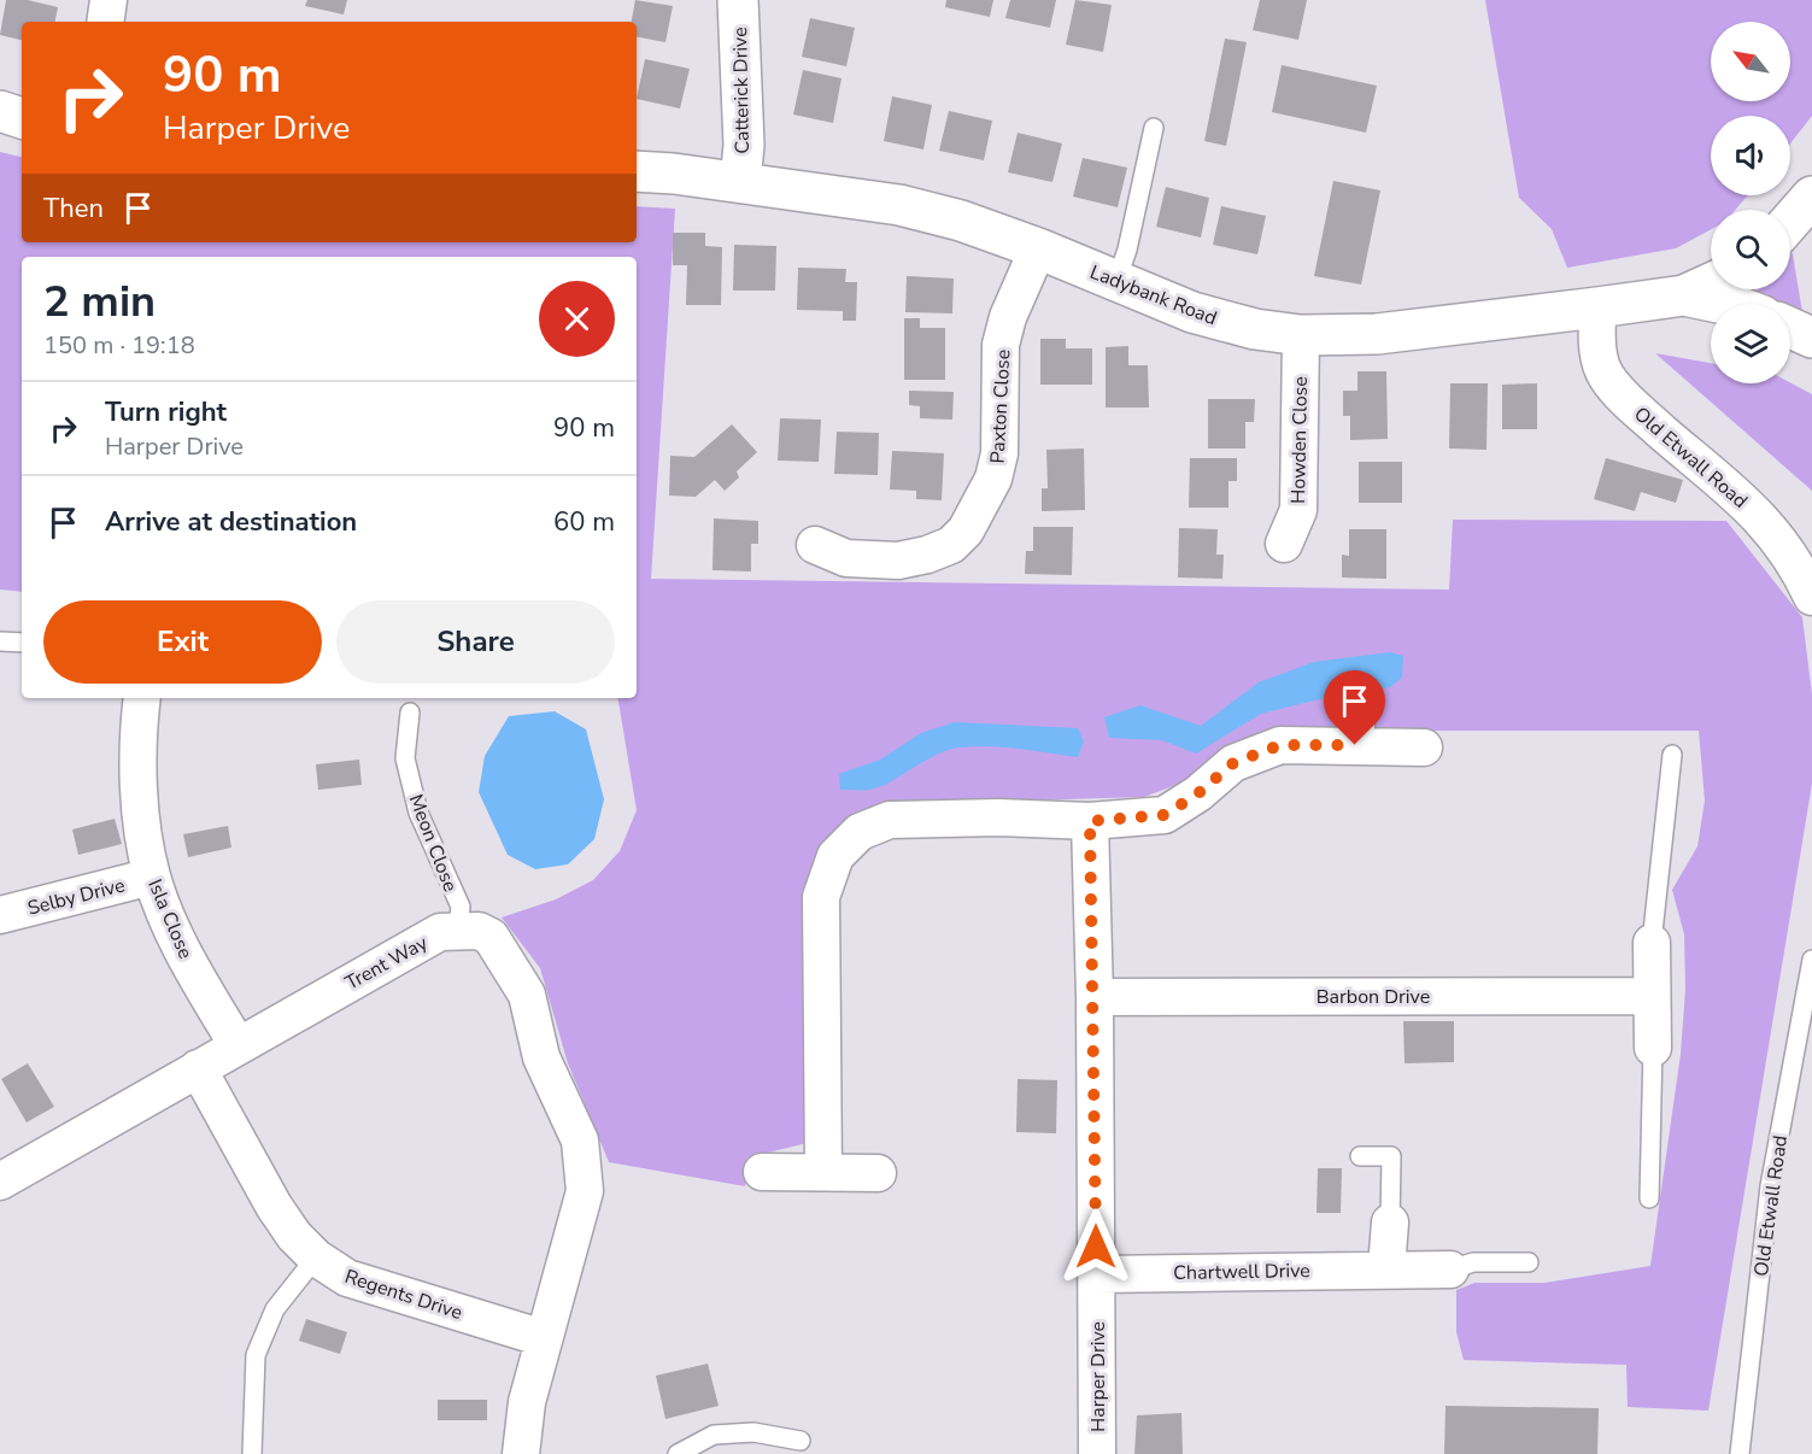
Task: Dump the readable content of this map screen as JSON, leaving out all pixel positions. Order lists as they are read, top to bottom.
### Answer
{
  "streets": {
    "street": [
      "Catterick Drive",
      "Ladybank Road",
      "Paxton Close",
      "Howden Close",
      "Old Etwall Road",
      "Selby Drive",
      "Isla Close",
      "Trent Way",
      "Barbon Drive",
      "Chartwell Drive",
      "Regents Drive",
      "Harper Drive"
    ],
    "lane": ["Meon Close"]
  },
  "crossings": [
    ["Catterick Drive", "Ladybank Road"],
    ["Ladybank Road", "Paxton Close"],
    ["Ladybank Road", "Howden Close"],
    ["Ladybank Road", "Old Etwall Road"],
    ["Meon Close", "Trent Way"],
    ["Selby Drive", "Isla Close"],
    ["Isla Close", "Trent Way"],
    ["Trent Way", "Regents Drive"],
    ["Barbon Drive", "Harper Drive"],
    ["Chartwell Drive", "Harper Drive"]
  ],
  "north": "top left",
  "page": {
    "turn": ["90 m", "Harper Drive"],
    "then": "Then",
    "heading": ["2 min", "150 m · 19:18"],
    "list": [
      {
        "name": "Turn right",
        "note": "Harper Drive",
        "value": "90 m"
      },
      {
        "name": "Arrive at destination",
        "value": "60 m"
      }
    ],
    "buttons": ["Exit", "Share"]
  }
}
